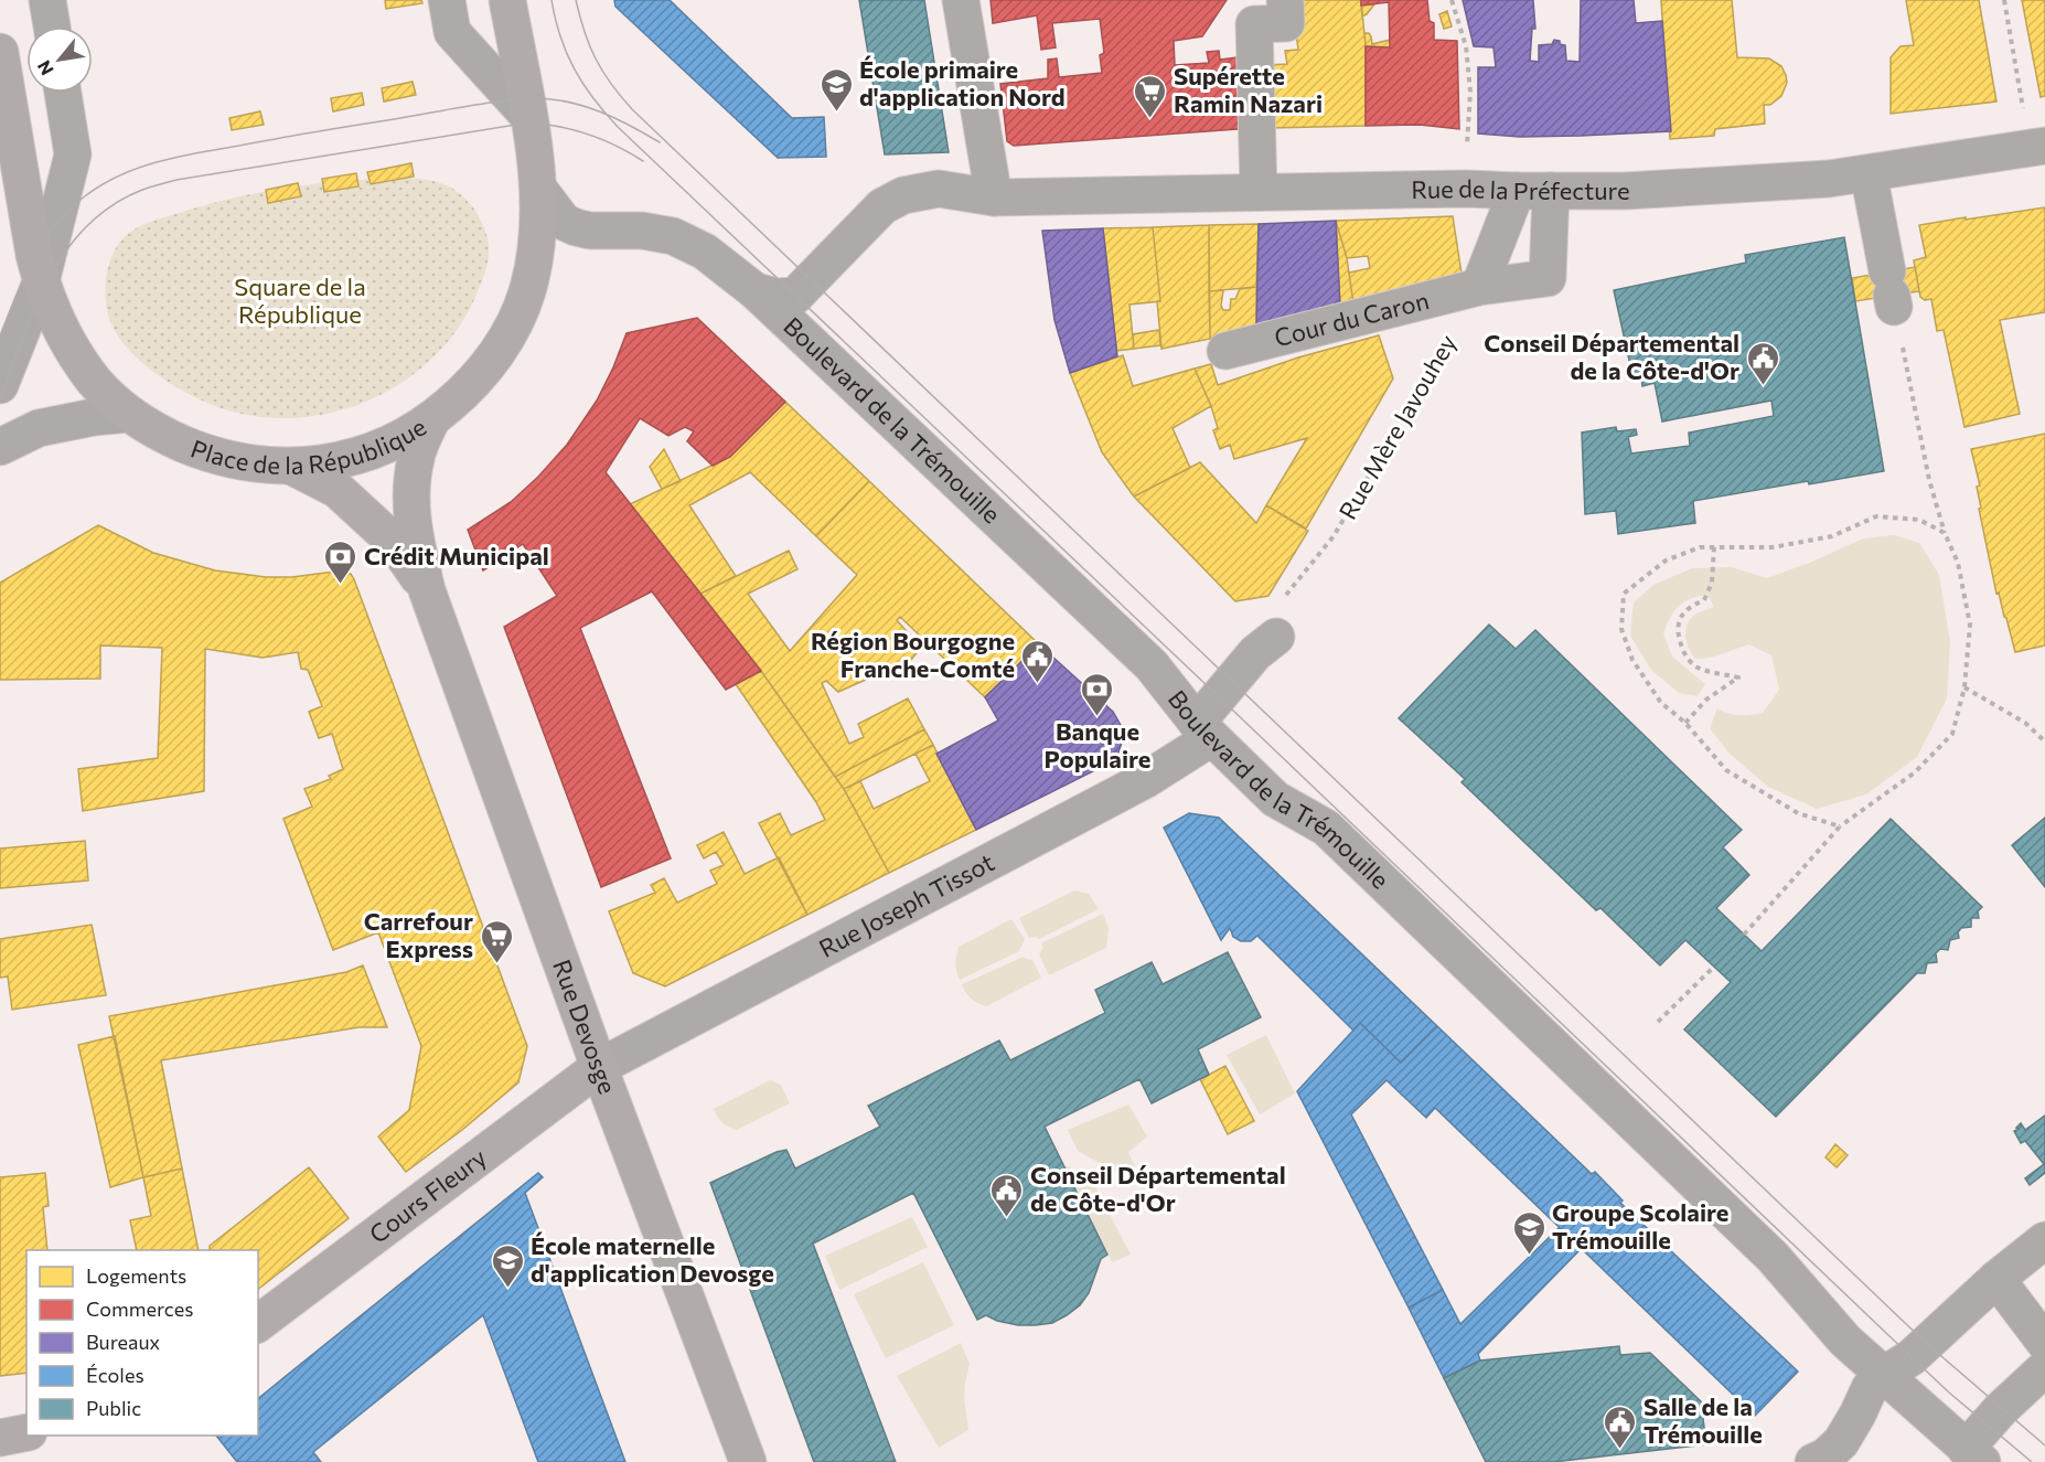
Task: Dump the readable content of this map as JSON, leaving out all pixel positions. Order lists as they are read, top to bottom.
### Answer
{
  "streets": {
    "main road": ["Place de la République", "Rue Devosge", "Cours Fleury"],
    "street": [
      "Rue de la Préfecture",
      "Cour du Caron",
      "Boulevard de la Trémouille",
      "Rue Joseph Tissot"
    ],
    "path": ["Rue Mère Javouhey"]
  },
  "crossings": [
    ["Rue de la Préfecture", "Cour du Caron"],
    ["Rue de la Préfecture", "Boulevard de la Trémouille"],
    ["Cour du Caron", "Rue Mère Javouhey"],
    ["Boulevard de la Trémouille", "Place de la République"],
    ["Boulevard de la Trémouille", "Rue Joseph Tissot"],
    ["Rue Joseph Tissot", "Rue Devosge"],
    ["Rue Joseph Tissot", "Cours Fleury"],
    ["Rue Devosge", "Cours Fleury"]
  ],
  "parks": ["Square de la République"],
  "places": {
    "school or university": ["École primaire d'application Nord", "Groupe Scolaire Trémouille", "École maternelle d'application Devosge"],
    "supermarket": ["Supérette Ramin Nazari", "Carrefour Express"],
    "public building": [
      "Conseil Départemental de la Côte-d'Or",
      "Région Bourgogne Franche-Comté",
      "Conseil Départemental de Côte-d'Or",
      "Salle de la Trémouille"
    ],
    "bank": ["Crédit Municipal", "Banque Populaire"]
  },
  "legend": [
    "Logements",
    "Commerces",
    "Bureaux",
    "Écoles",
    "Public"
  ],
  "north": "bottom left"
}
